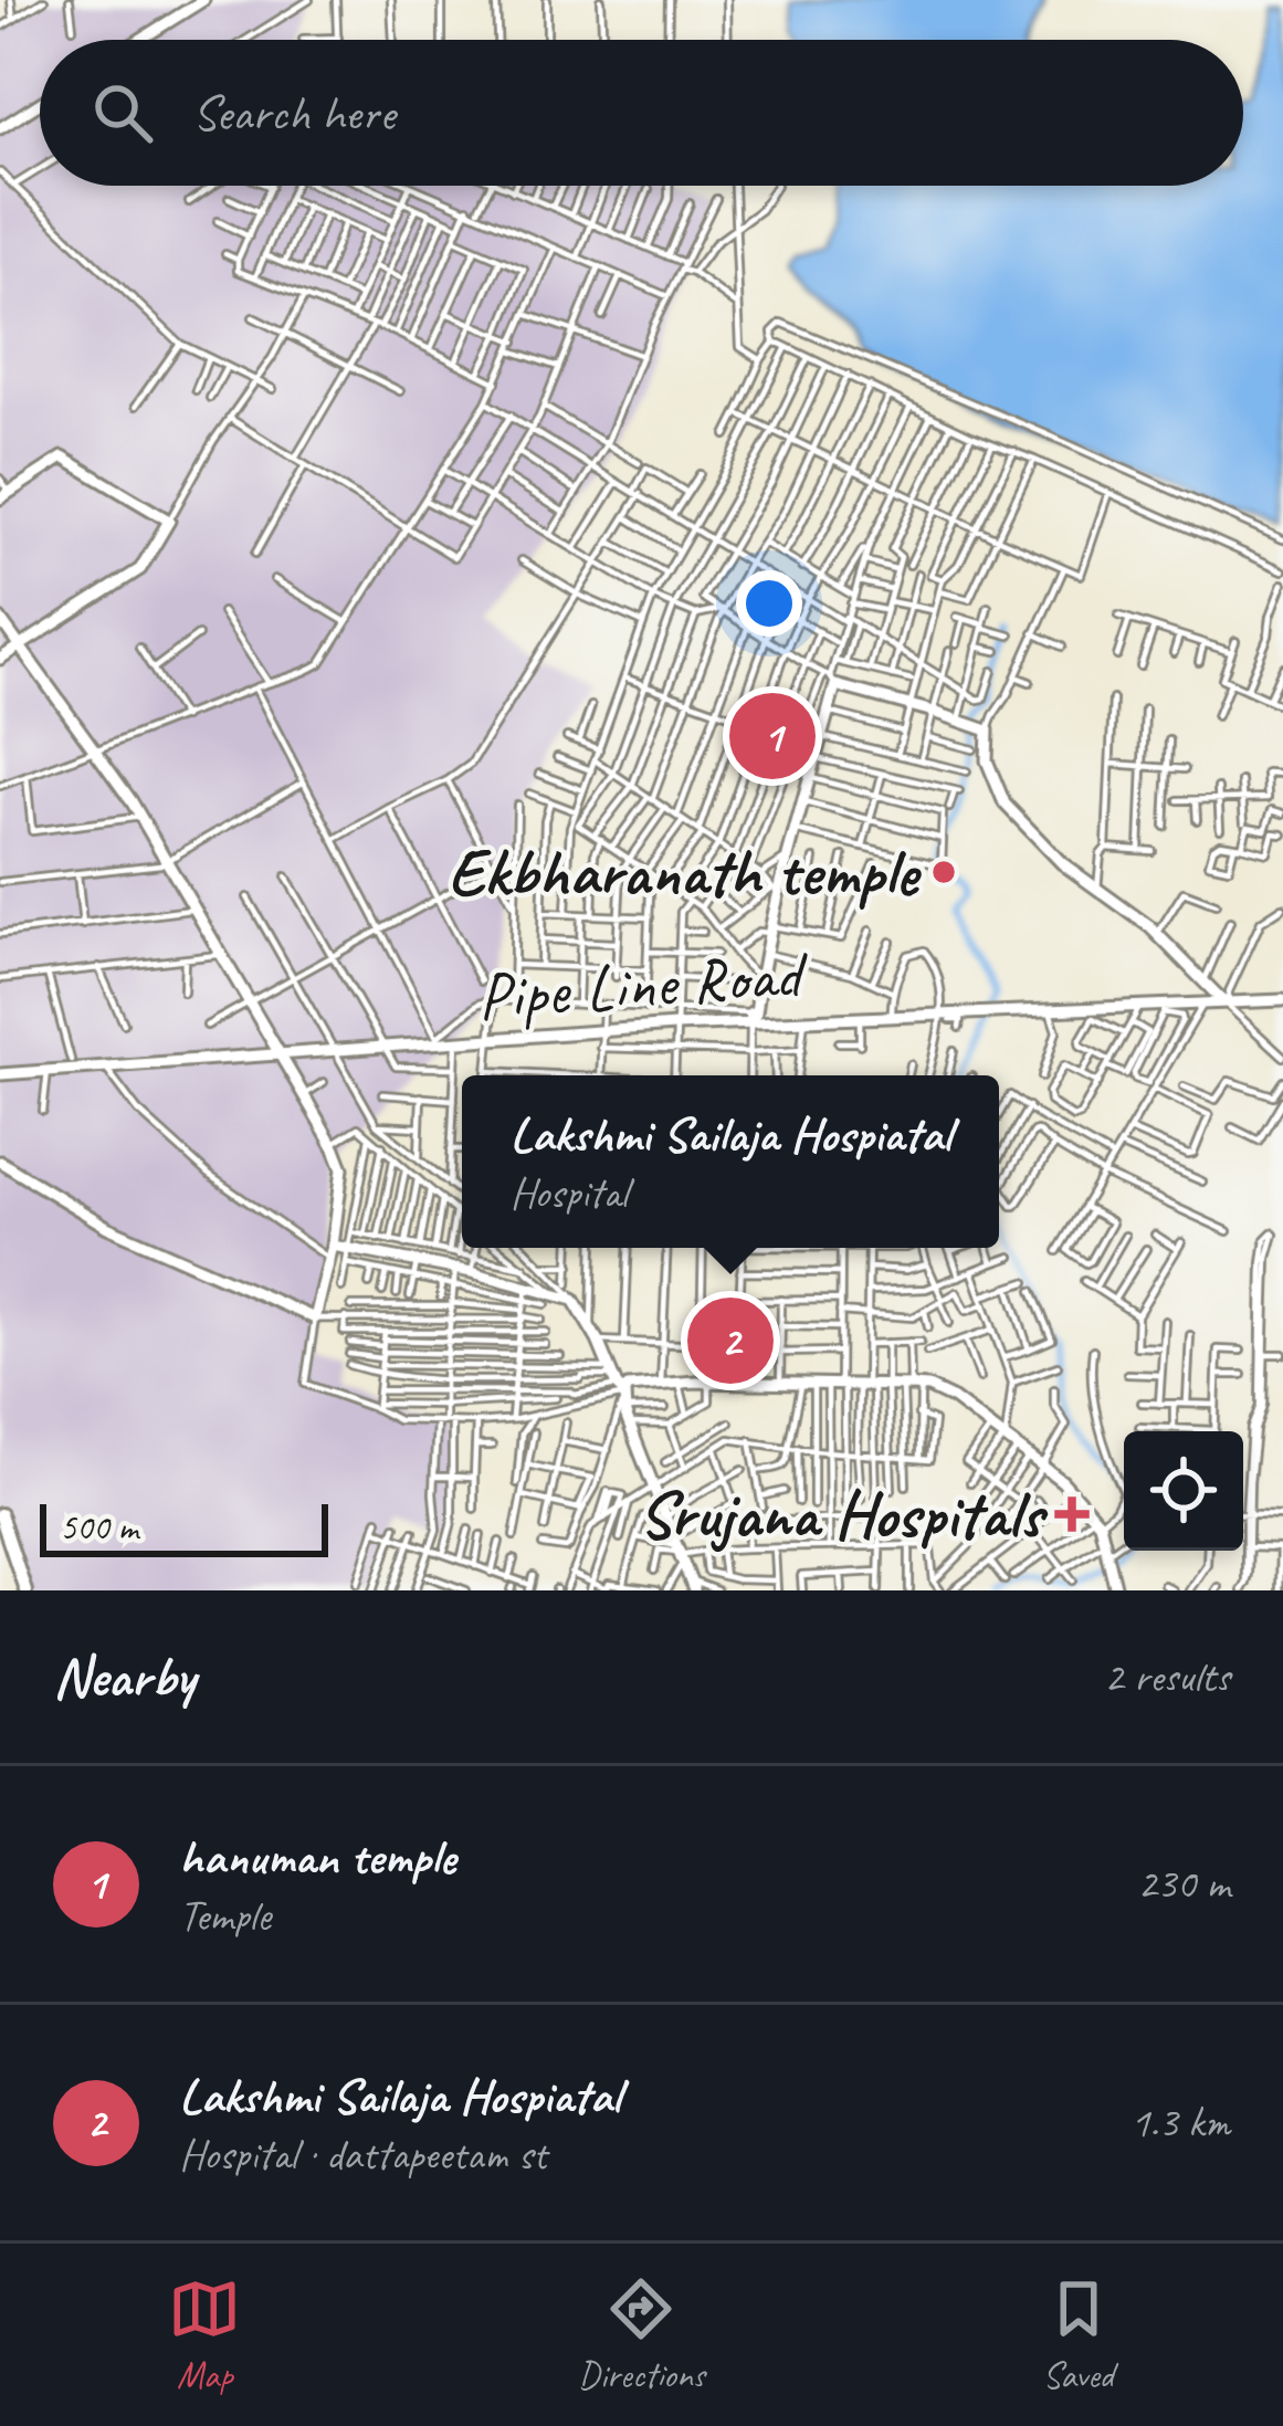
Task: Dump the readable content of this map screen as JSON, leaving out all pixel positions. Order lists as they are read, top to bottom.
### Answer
{
  "streets": {
    "street": ["Pipe Line Road"]
  },
  "places": {
    "other": ["Ekbharanath temple"],
    "health": ["Srujana Hospitals"]
  },
  "scale_bar": "500 m",
  "page": {
    "search": "Search here",
    "pins": ["1", "2"],
    "popup": ["Lakshmi Sailaja Hospiatal", "Hospital"],
    "scale": "500 m",
    "heading": ["Nearby", "2 results"],
    "list": [
      {
        "mark": "1",
        "name": "hanuman temple",
        "note": "Temple",
        "value": "230 m"
      },
      {
        "mark": "2",
        "name": "Lakshmi Sailaja Hospiatal",
        "note": "Hospital · dattapeetam st",
        "value": "1.3 km"
      }
    ],
    "nav": ["Map", "Directions", "Saved"]
  }
}
